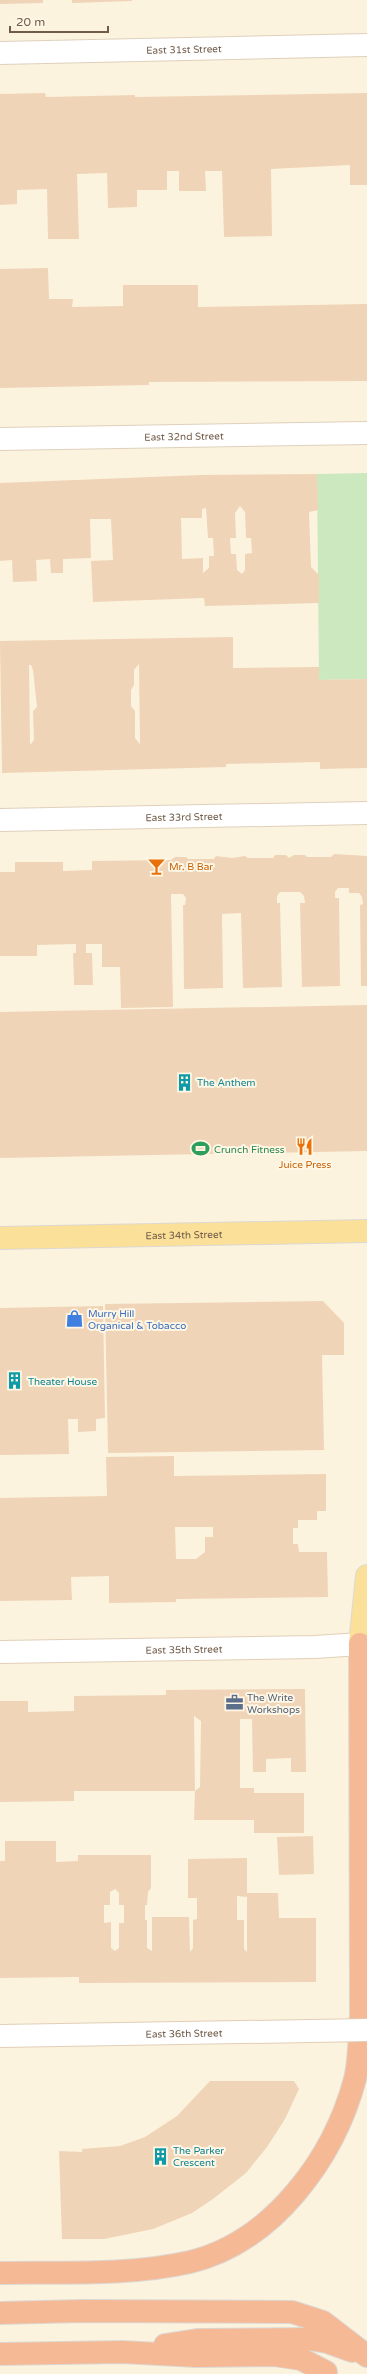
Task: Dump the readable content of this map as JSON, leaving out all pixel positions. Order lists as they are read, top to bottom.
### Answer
{
  "streets": {
    "main road": ["East 34th Street"],
    "street": [
      "East 31st Street",
      "East 32nd Street",
      "East 33rd Street",
      "East 35th Street",
      "East 36th Street"
    ]
  },
  "places": {
    "bar": ["Mr. B Bar"],
    "building": ["The Anthem", "Theater House", "The Parker Crescent"],
    "restaurant": ["Juice Press"],
    "sports": ["Crunch Fitness"],
    "shop": ["Murry Hill Organical & Tobacco"],
    "office": ["The Write Workshops"]
  },
  "scale_bar": "20 m"
}
